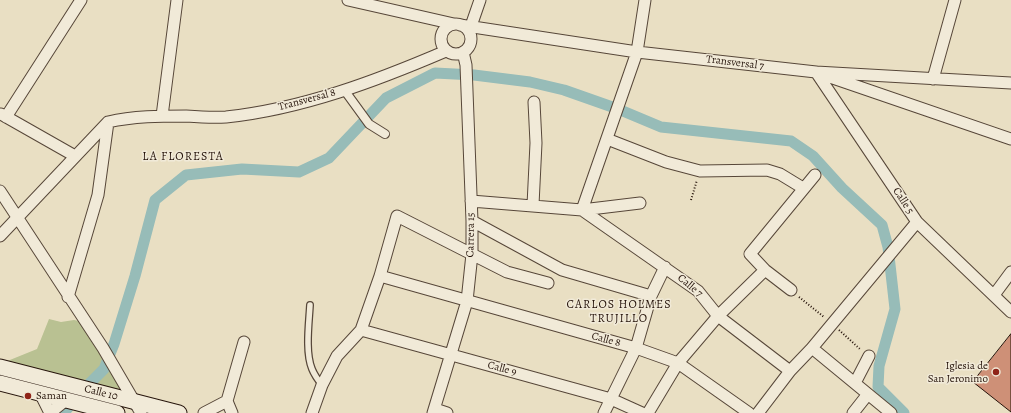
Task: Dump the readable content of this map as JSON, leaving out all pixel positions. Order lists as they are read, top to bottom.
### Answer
{
  "streets": {
    "main road": ["Calle 10"],
    "street": [
      "Transversal 7",
      "Transversal 8",
      "Calle 5",
      "Carrera 15",
      "Calle 7",
      "Calle 8",
      "Calle 9"
    ]
  },
  "crossings": [
    ["Transversal 7", "Transversal 8"],
    ["Transversal 7", "Calle 5"],
    ["Transversal 7", "Carrera 15"],
    ["Transversal 8", "Carrera 15"],
    ["Carrera 15", "Calle 8"],
    ["Carrera 15", "Calle 9"]
  ],
  "districts": ["LA FLORESTA", "CARLOS HOLMES TRUJILLO"],
  "places": ["Iglesia de San Jeronimo", "Saman"]
}
